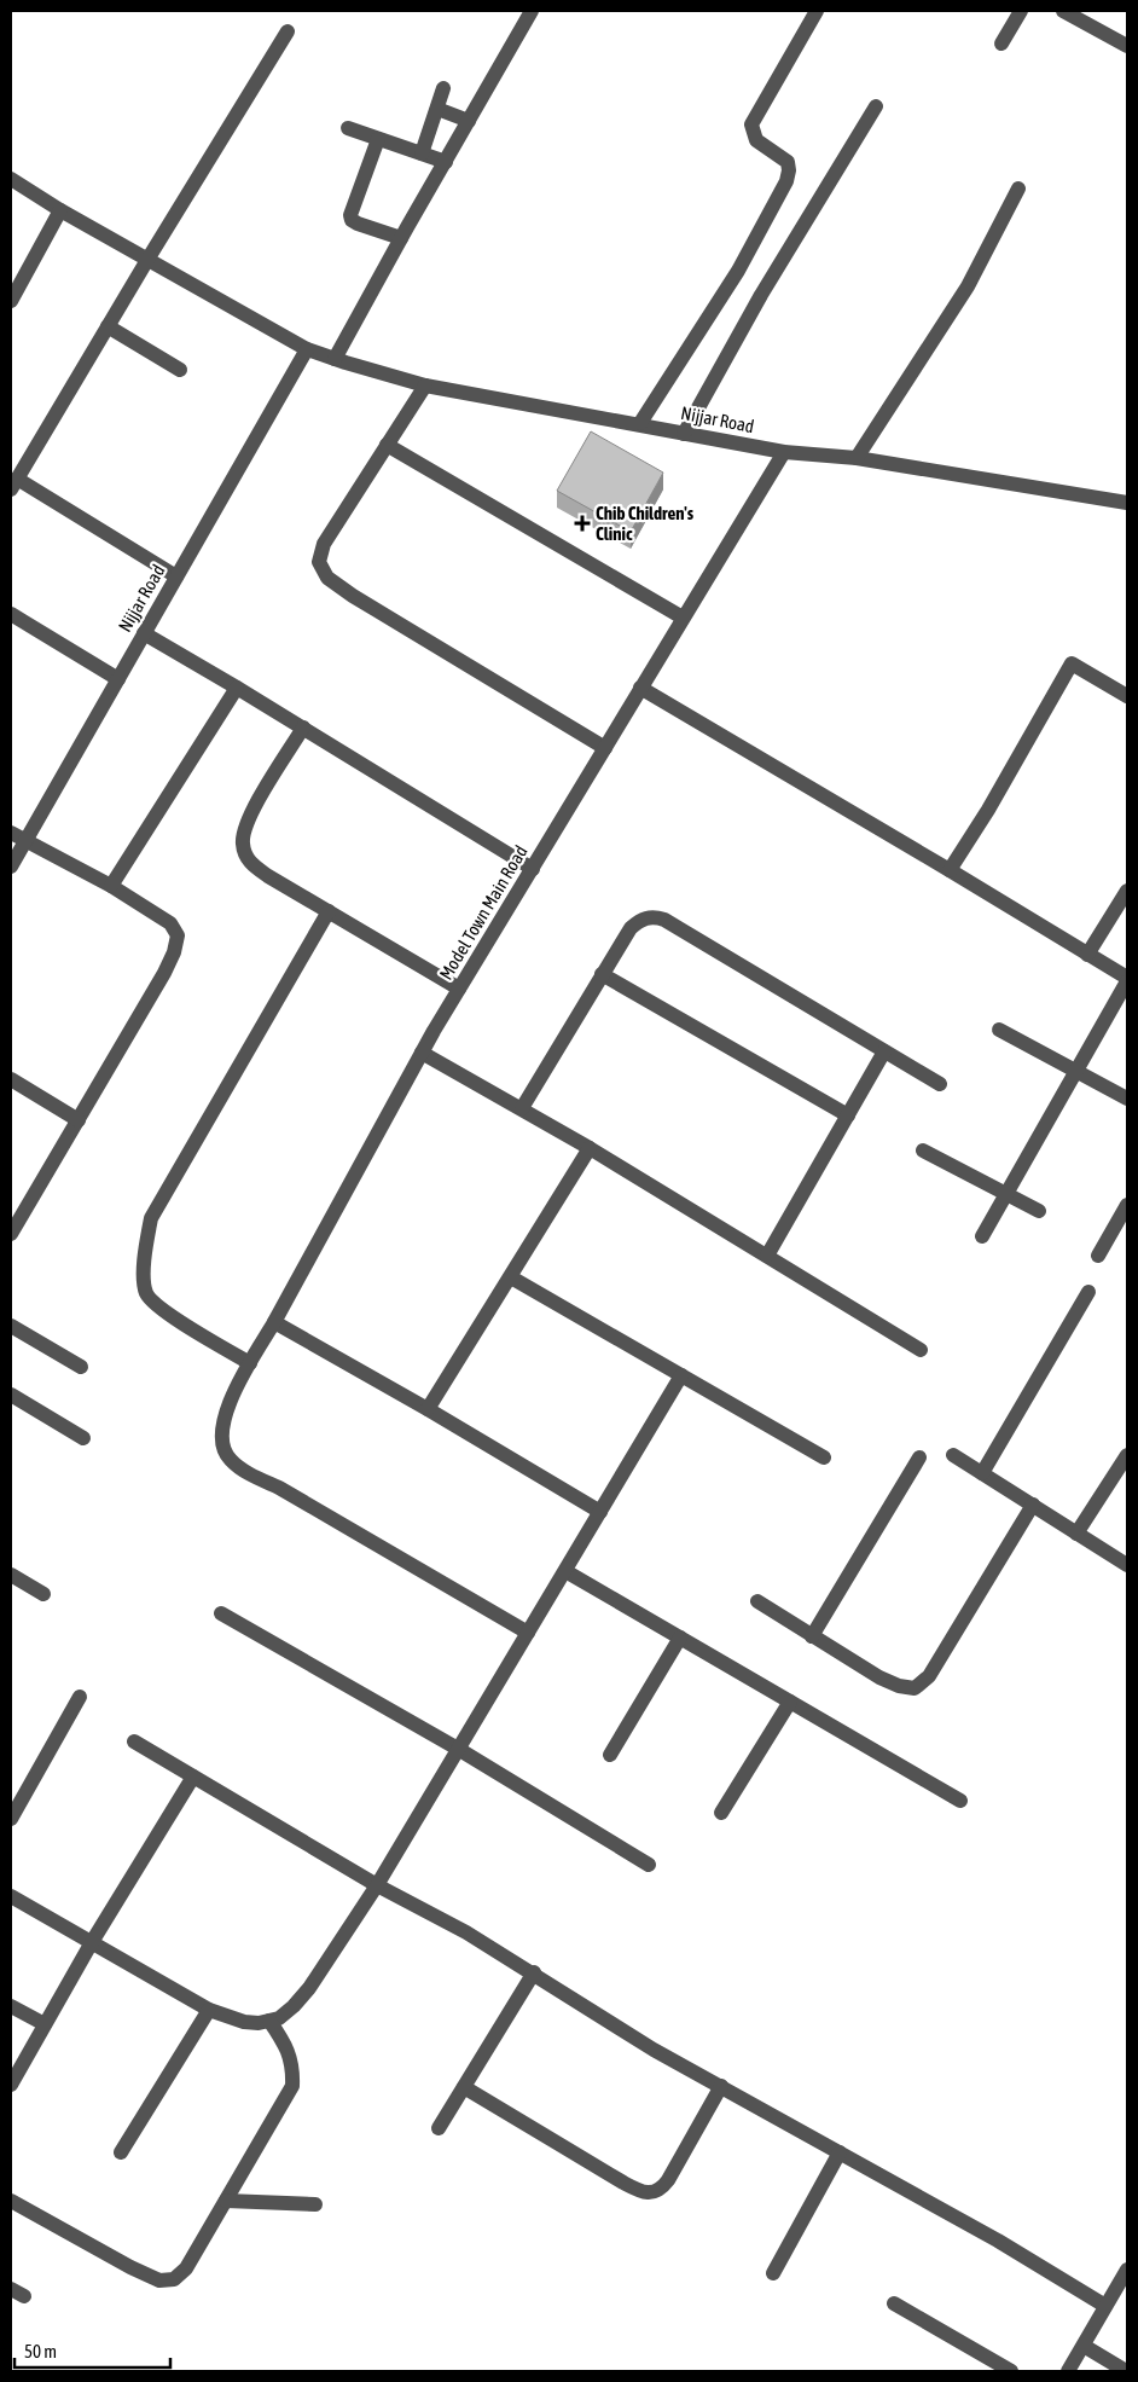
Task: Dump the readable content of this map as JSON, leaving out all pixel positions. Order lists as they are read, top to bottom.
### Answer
{
  "streets": {
    "street": ["Nijjar Road", "Model Town Main Road"]
  },
  "crossings": [
    ["Nijjar Road", "Model Town Main Road"]
  ],
  "places": {
    "health": ["Chib Children's Clinic"]
  },
  "scale_bar": "50 m"
}
